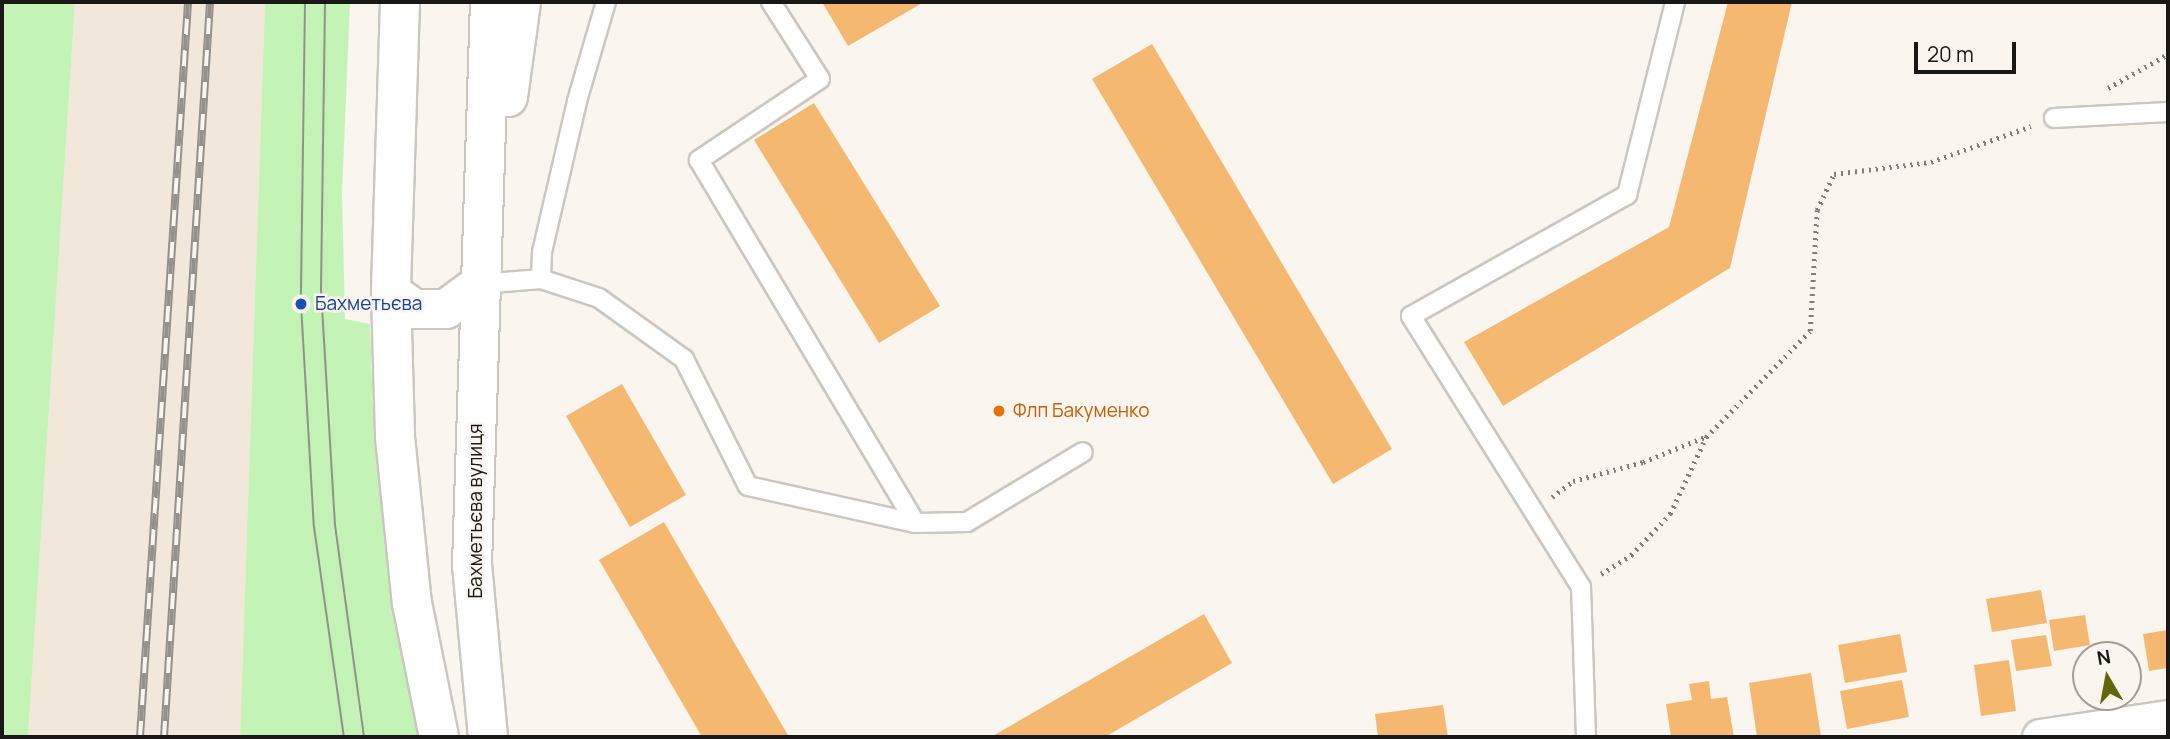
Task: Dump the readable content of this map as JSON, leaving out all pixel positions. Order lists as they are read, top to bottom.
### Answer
{
  "streets": {
    "main road": ["Бахметьєва вулиця"]
  },
  "places": ["Бахметьєва", "Флп Бакуменко"],
  "scale_bar": "20 m",
  "north": "top"
}
